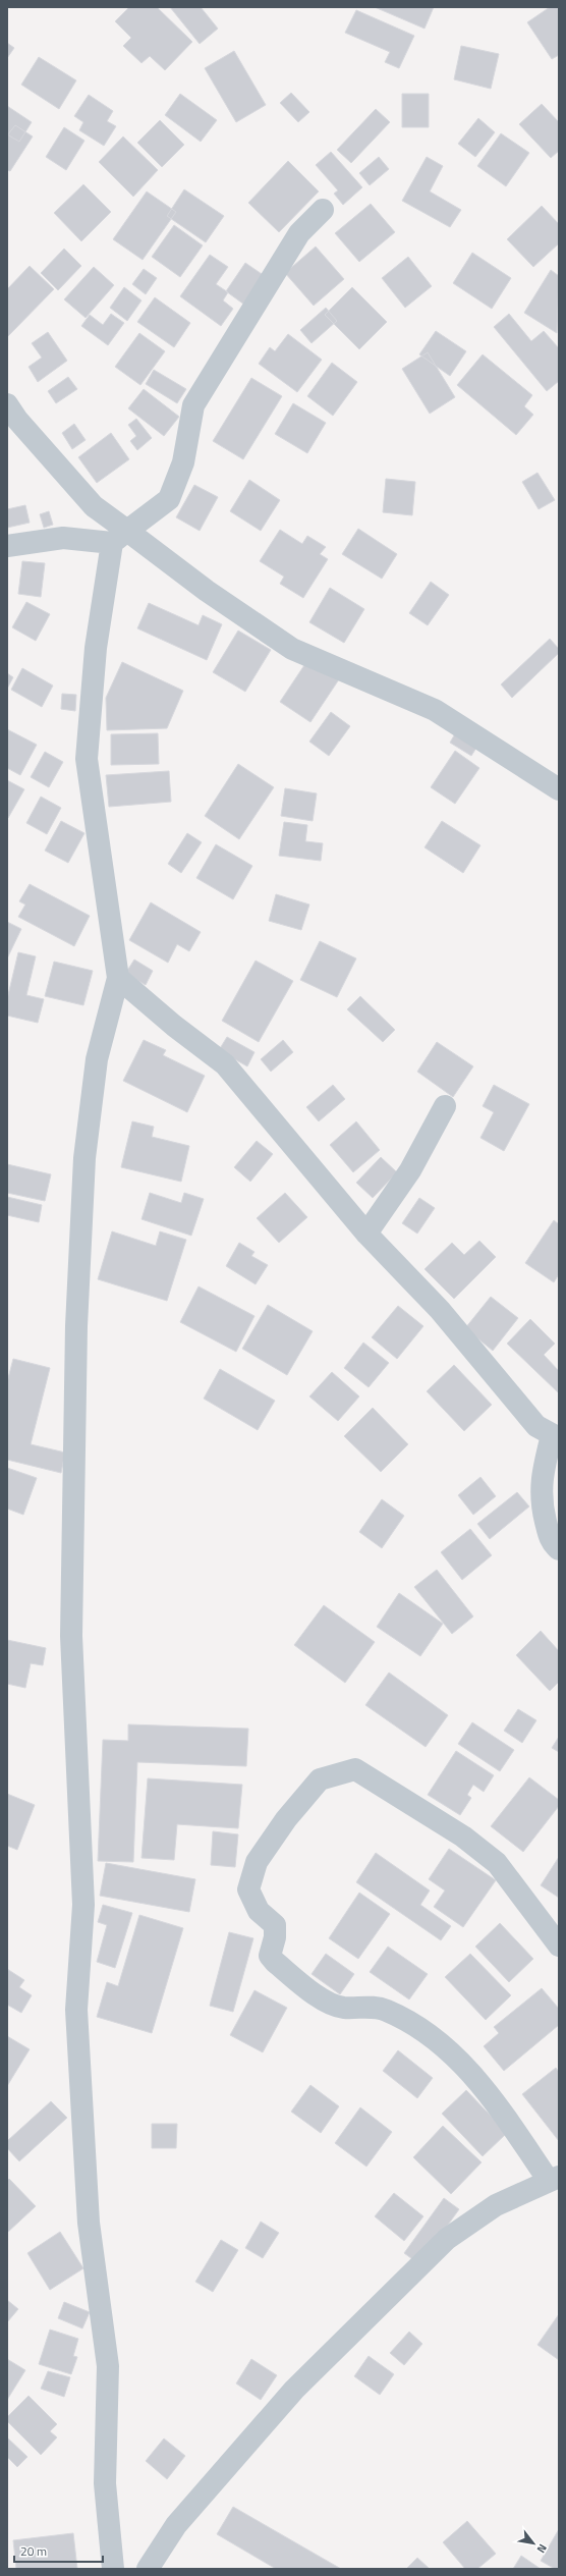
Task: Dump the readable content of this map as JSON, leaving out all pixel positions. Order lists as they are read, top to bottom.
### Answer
{
  "scale_bar": "20 m",
  "north": "bottom right"
}
